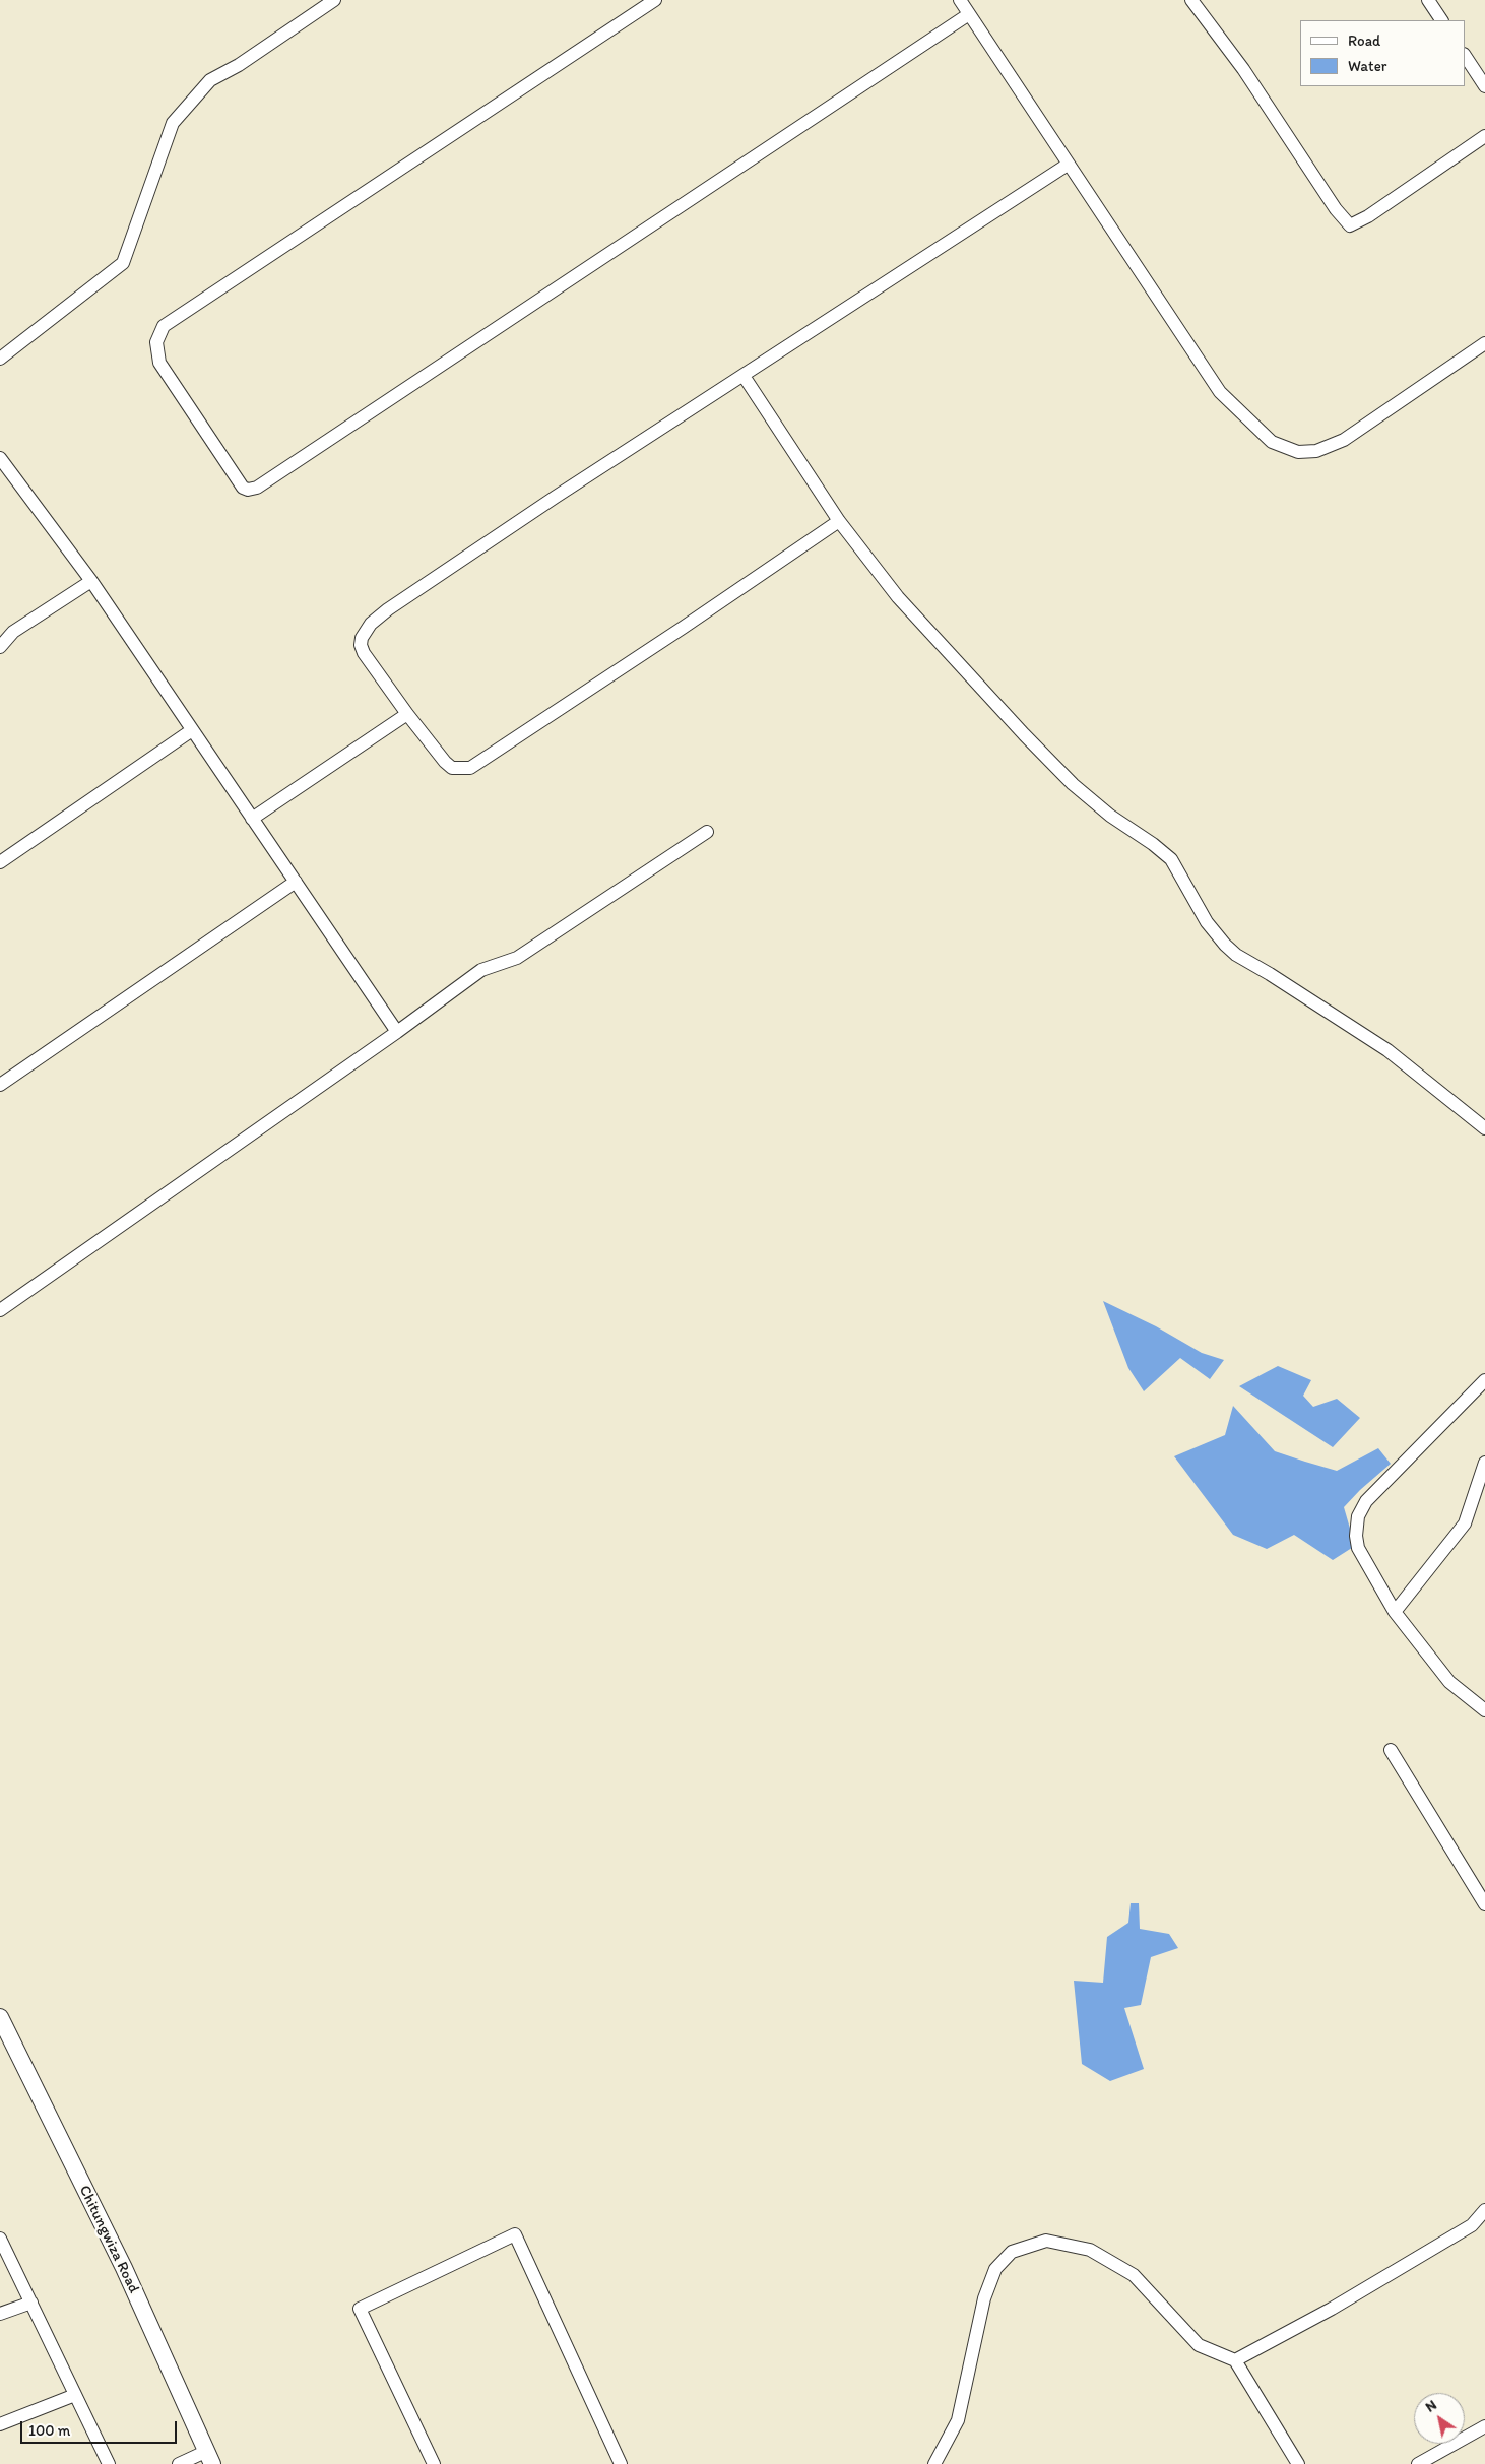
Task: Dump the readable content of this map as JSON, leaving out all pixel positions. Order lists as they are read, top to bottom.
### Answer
{
  "streets": {
    "main road": ["Chitungwiza Road"]
  },
  "legend": ["Road", "Water"],
  "scale_bar": "100 m",
  "north": "top left"
}
